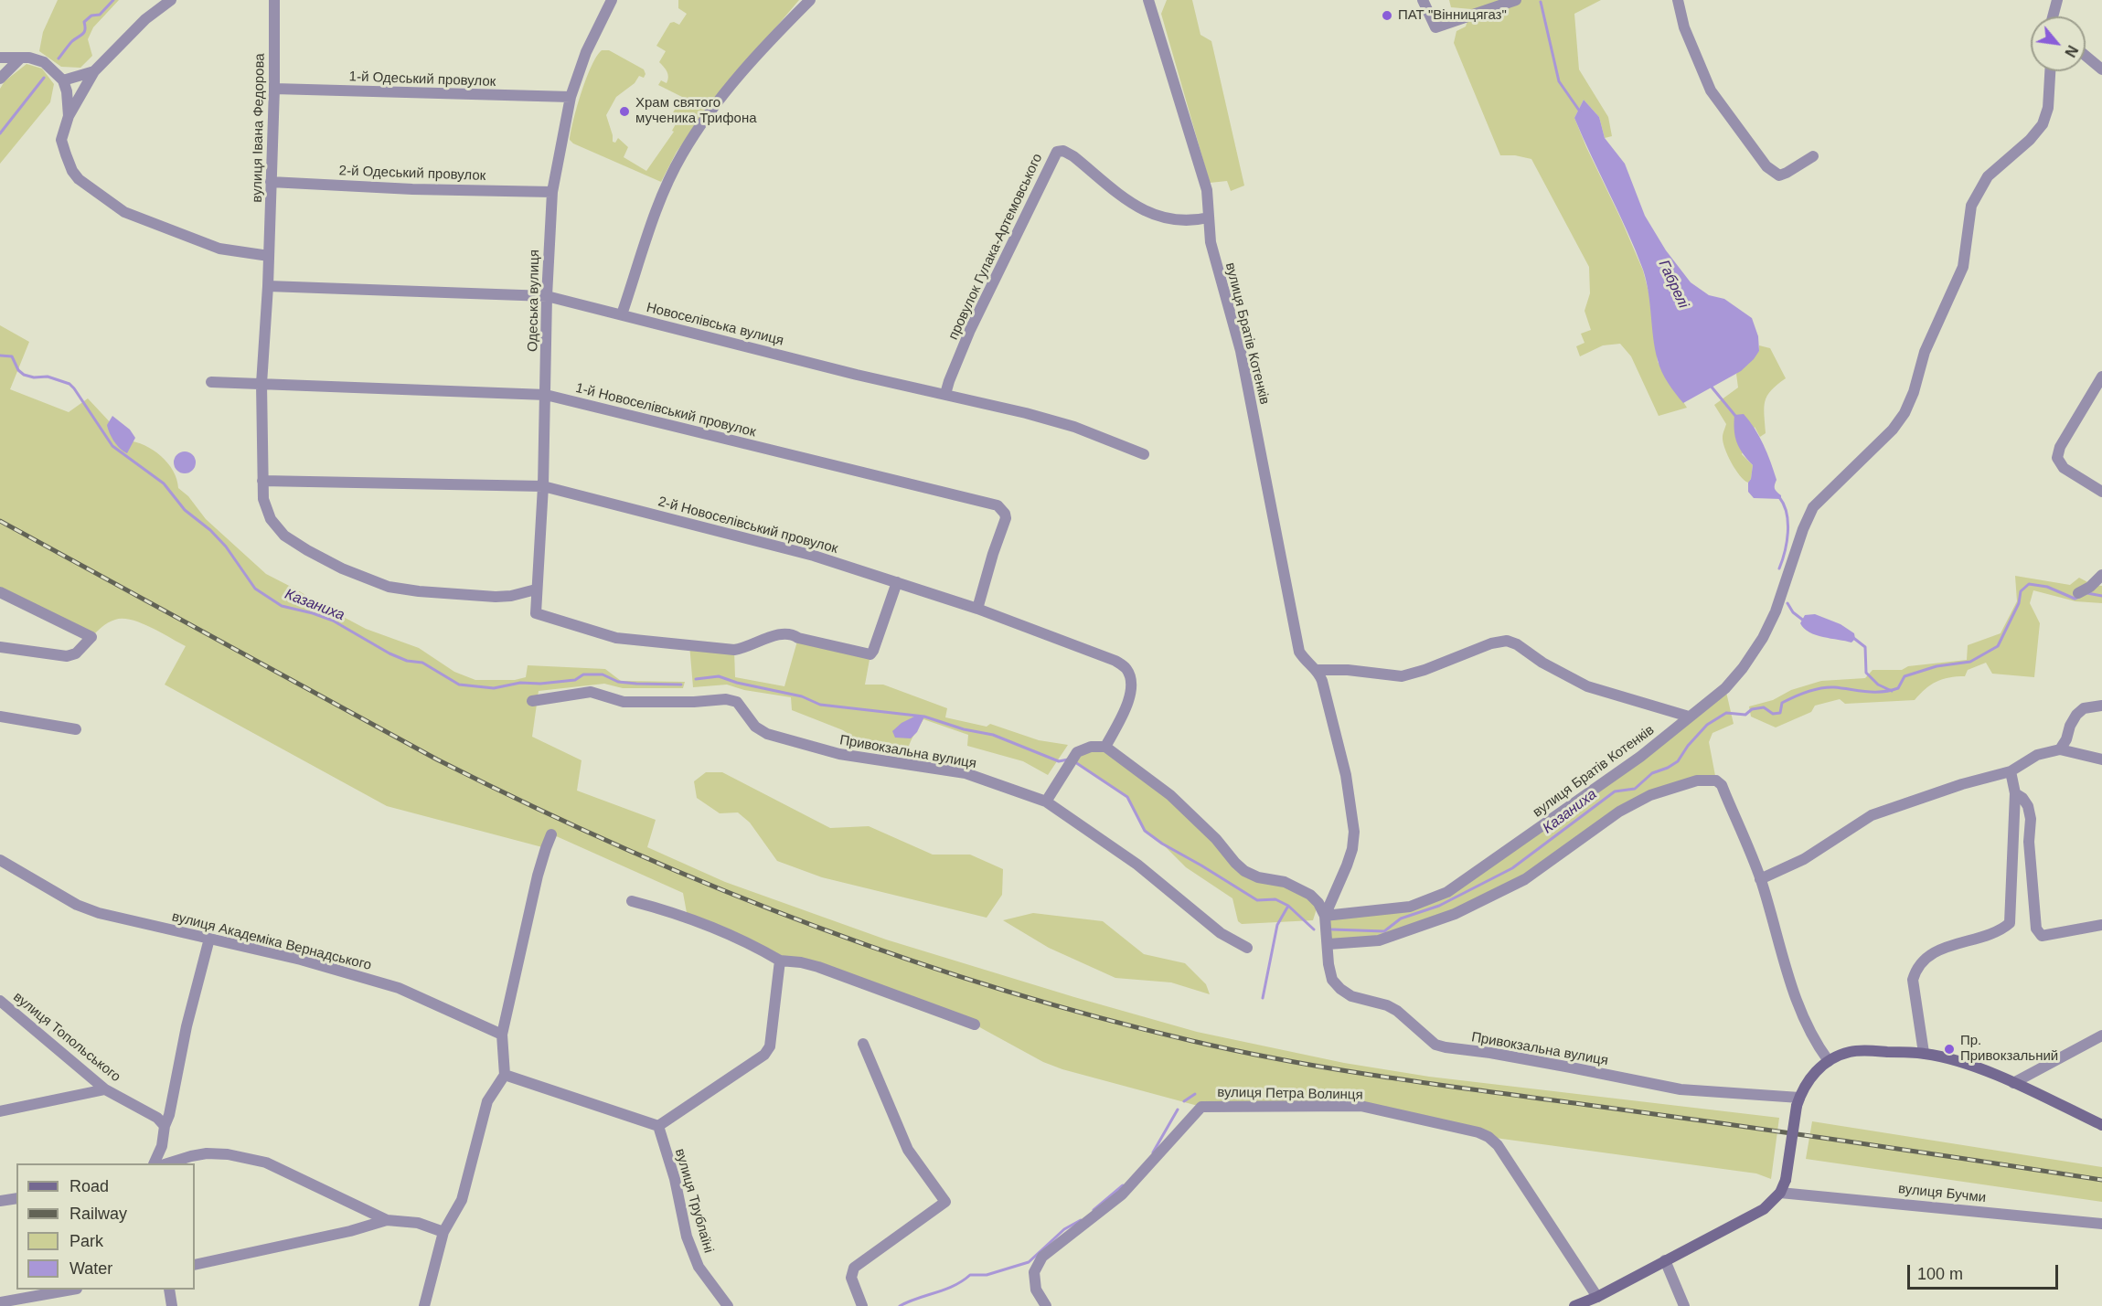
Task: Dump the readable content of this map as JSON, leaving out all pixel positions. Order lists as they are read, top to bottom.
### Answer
{
  "streets": {
    "street": [
      "1-й Одеський провулок",
      "вулиця Івана Федорова",
      "2-й Одеський провулок",
      "провулок Гулака-Артемовського",
      "Одеська вулиця",
      "Новоселівська вулиця",
      "вулиця Братів Котенків",
      "1-й Новоселівський провулок",
      "2-й Новоселівський провулок",
      "Привокзальна вулиця",
      "вулиця Академіка Вернадського",
      "вулиця Топольського",
      "вулиця Петра Волинця",
      "вулиця Бучми",
      "вулиця Трублаїні"
    ]
  },
  "crossings": [
    ["1-й Одеський провулок", "вулиця Івана Федорова"],
    ["1-й Одеський провулок", "Одеська вулиця"],
    ["вулиця Івана Федорова", "2-й Одеський провулок"],
    ["вулиця Івана Федорова", "Одеська вулиця"],
    ["вулиця Івана Федорова", "Новоселівська вулиця"],
    ["вулиця Івана Федорова", "1-й Новоселівський провулок"],
    ["вулиця Івана Федорова", "2-й Новоселівський провулок"],
    ["2-й Одеський провулок", "Одеська вулиця"],
    ["провулок Гулака-Артемовського", "Новоселівська вулиця"],
    ["провулок Гулака-Артемовського", "вулиця Братів Котенків"],
    ["Одеська вулиця", "Новоселівська вулиця"],
    ["Одеська вулиця", "1-й Новоселівський провулок"],
    ["Одеська вулиця", "2-й Новоселівський провулок"],
    ["вулиця Братів Котенків", "Привокзальна вулиця"],
    ["1-й Новоселівський провулок", "2-й Новоселівський провулок"]
  ],
  "water": ["Габрелі", "Казаниха"],
  "places": ["ПАТ \"Вінницягаз\"", "Храм святого мученика Трифона", "Пр. Привокзальний"],
  "legend": [
    "Road",
    "Railway",
    "Park",
    "Water"
  ],
  "scale_bar": "100 m",
  "north": "bottom right"
}
